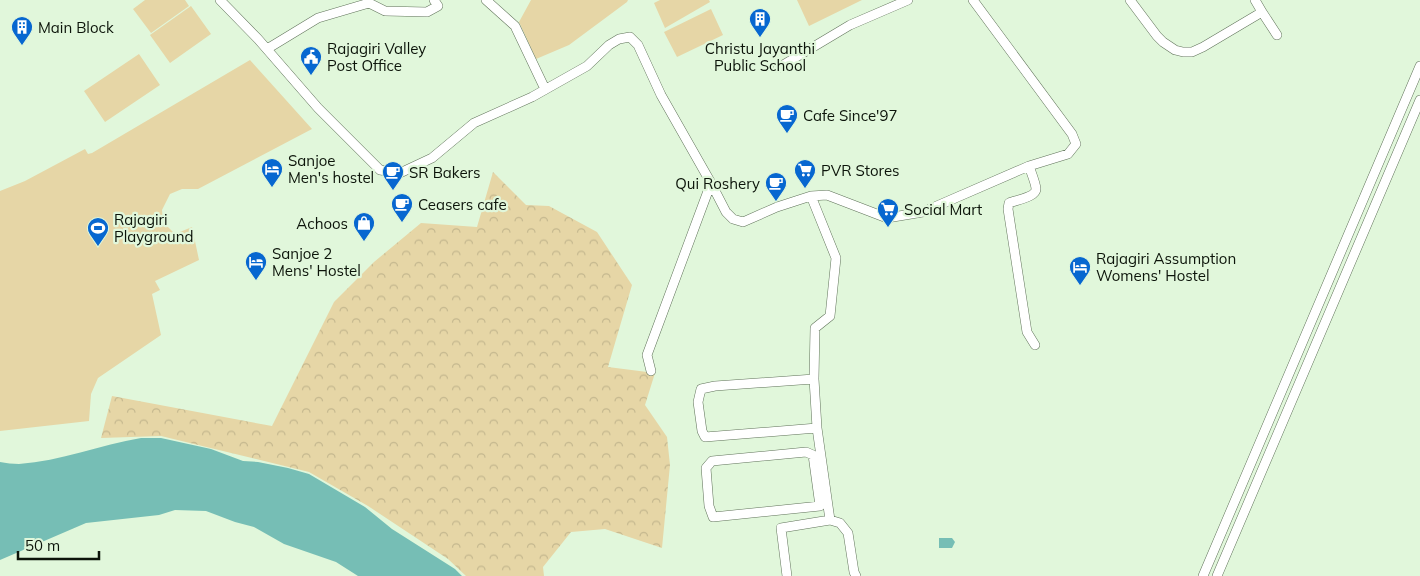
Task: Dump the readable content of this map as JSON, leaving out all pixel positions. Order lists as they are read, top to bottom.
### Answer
{
  "places": {
    "building": ["Christu Jayanthi Public School", "Main Block"],
    "public building": ["Rajagiri Valley Post Office"],
    "cafe": [
      "Cafe Since'97",
      "SR Bakers",
      "Qui Roshery",
      "Ceasers cafe"
    ],
    "hotel": ["Sanjoe Men's hostel", "Sanjoe 2 Mens' Hostel", "Rajagiri Assumption Womens' Hostel"],
    "supermarket": ["PVR Stores", "Social Mart"],
    "shop": ["Achoos"],
    "sports": ["Rajagiri Playground"]
  },
  "scale_bar": "50 m"
}
